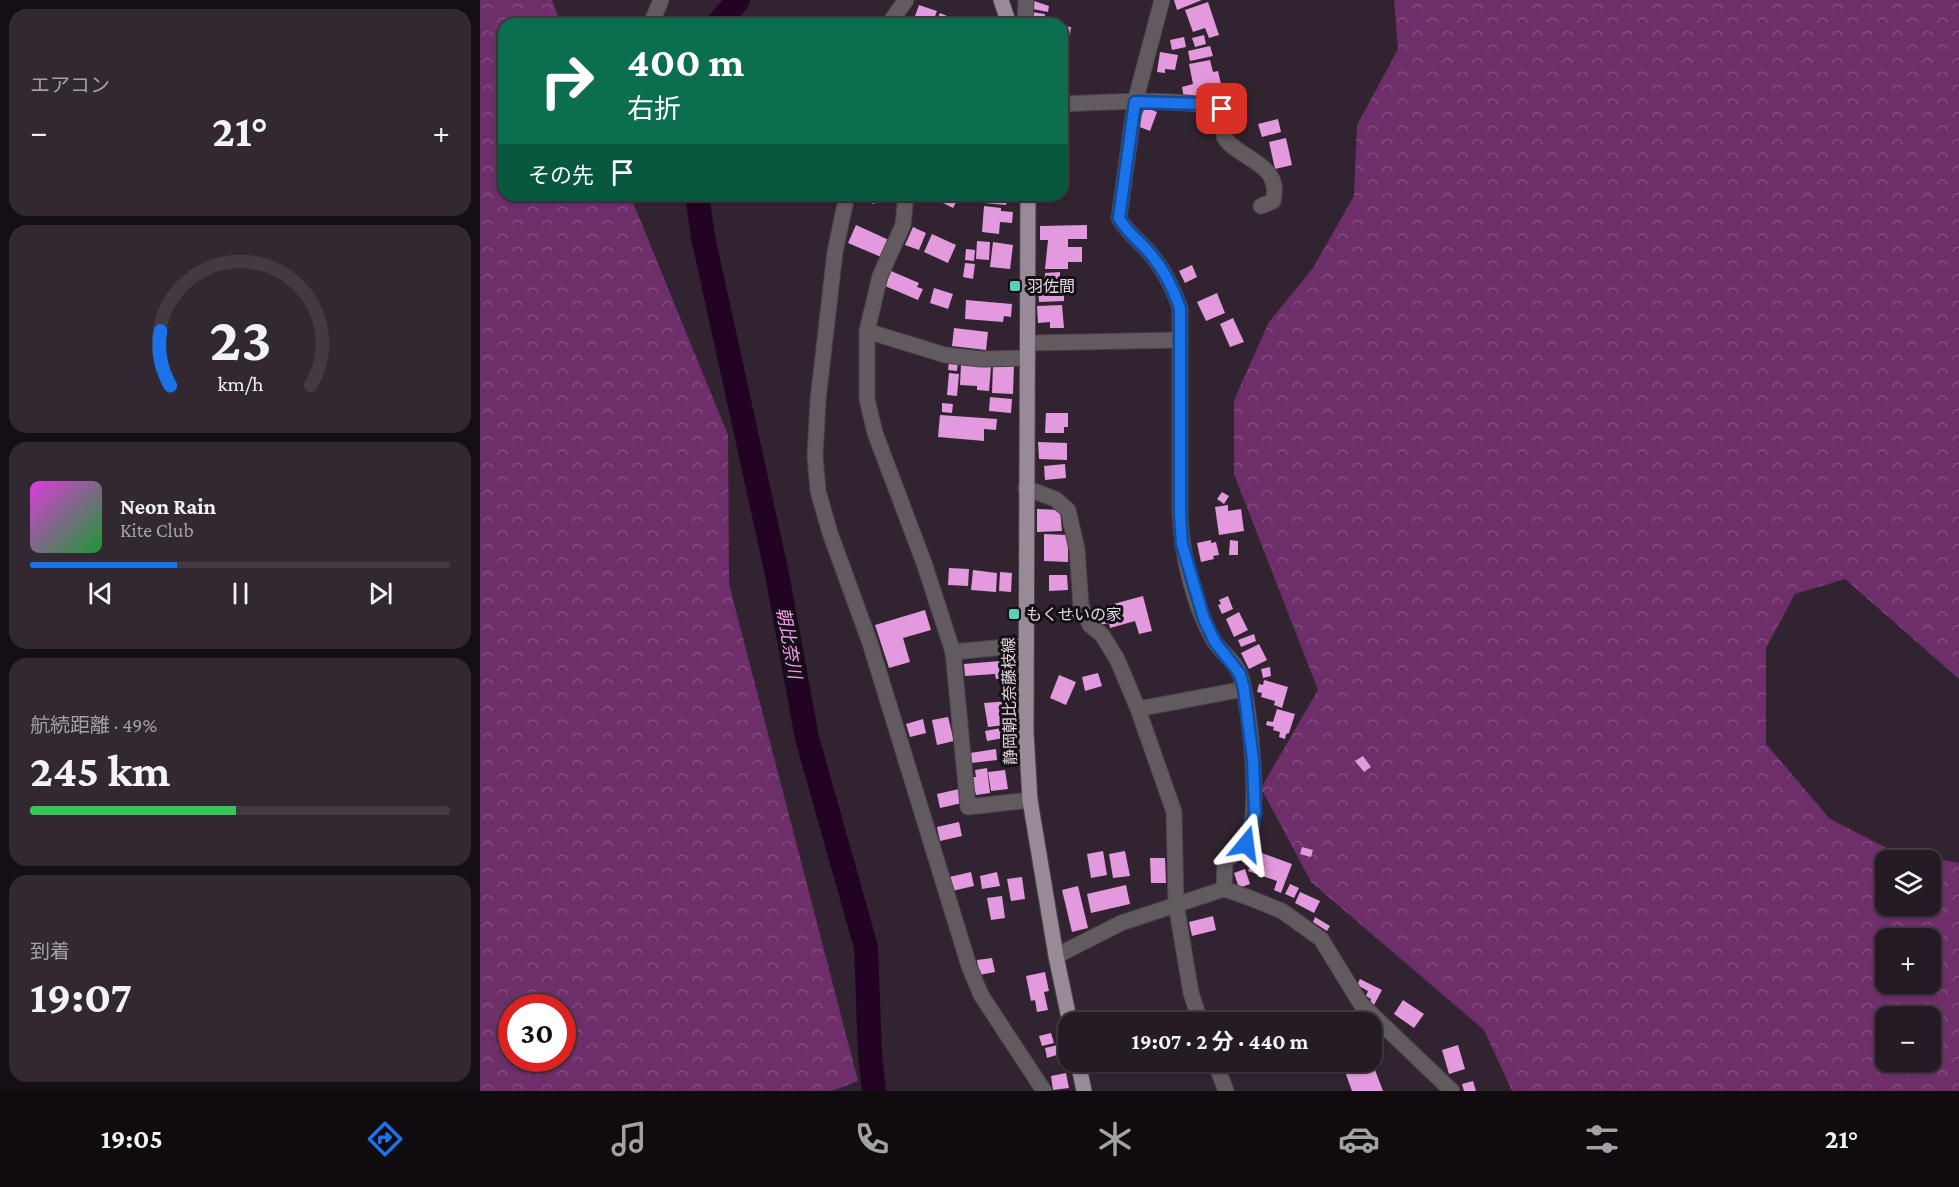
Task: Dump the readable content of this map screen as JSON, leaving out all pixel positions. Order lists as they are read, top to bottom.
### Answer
{
  "streets": {
    "main road": ["静岡朝比奈藤枝線"]
  },
  "water": ["朝比奈川"],
  "places": {
    "transit": ["羽佐間", "もくせいの家"]
  },
  "page": {
    "tile": [
      "エアコン",
      ["航続距離 · 49%", "245 km"],
      ["到着", "19:07"]
    ],
    "turn": ["400 m", "右折"],
    "heat": ["−", "21°", "+"],
    "then": "その先",
    "song": ["Neon Rain", "Kite Club"],
    "map_buttons": ["+", "−"],
    "limit": "30",
    "trip": "19:07 · 2 分 · 440 m",
    "tabs": ["19:05", "21°"],
    "gauge": ["23", "km/h"]
  }
}
